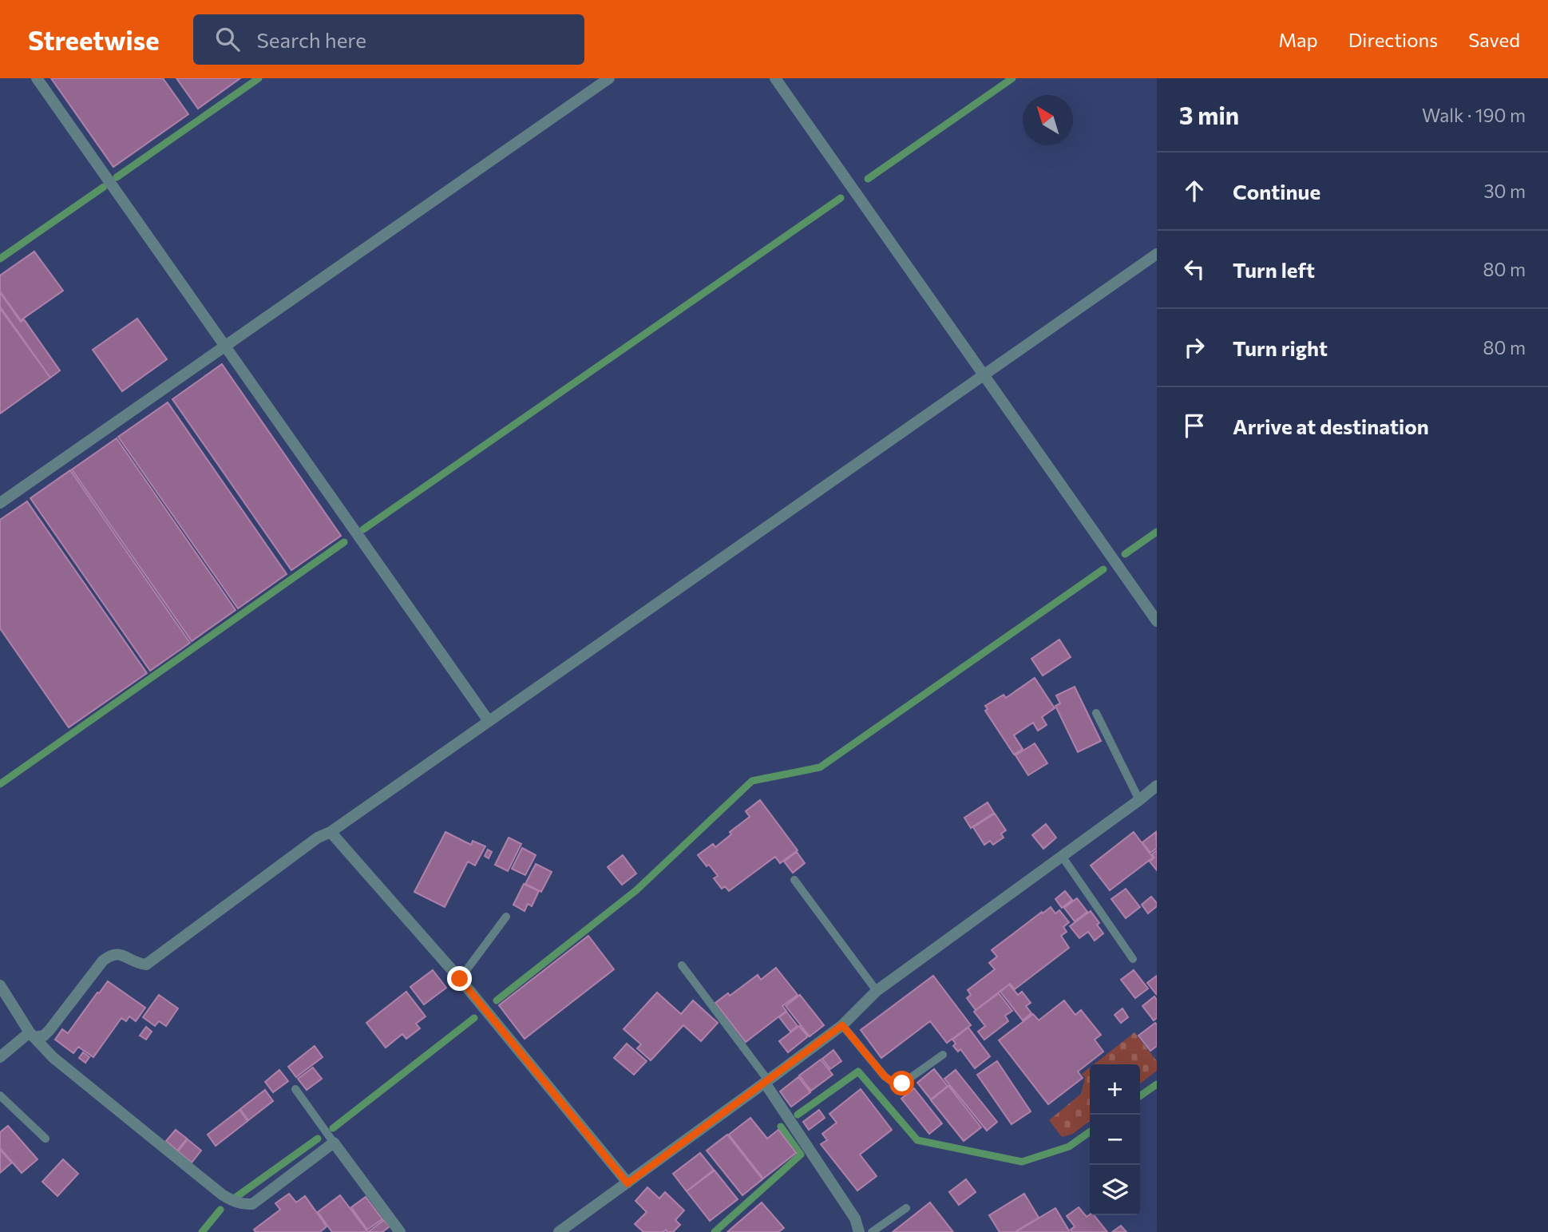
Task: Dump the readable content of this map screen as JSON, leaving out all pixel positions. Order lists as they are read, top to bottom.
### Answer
{
  "north": "top left",
  "page": {
    "header": "Streetwise",
    "search": "Search here",
    "nav": ["Map", "Directions", "Saved"],
    "heading": ["3 min", "Walk · 190 m"],
    "list": [
      ["Continue", "30 m"],
      ["Turn left", "80 m"],
      ["Turn right", "80 m"],
      "Arrive at destination"
    ],
    "map_buttons": ["+", "−"]
  }
}
